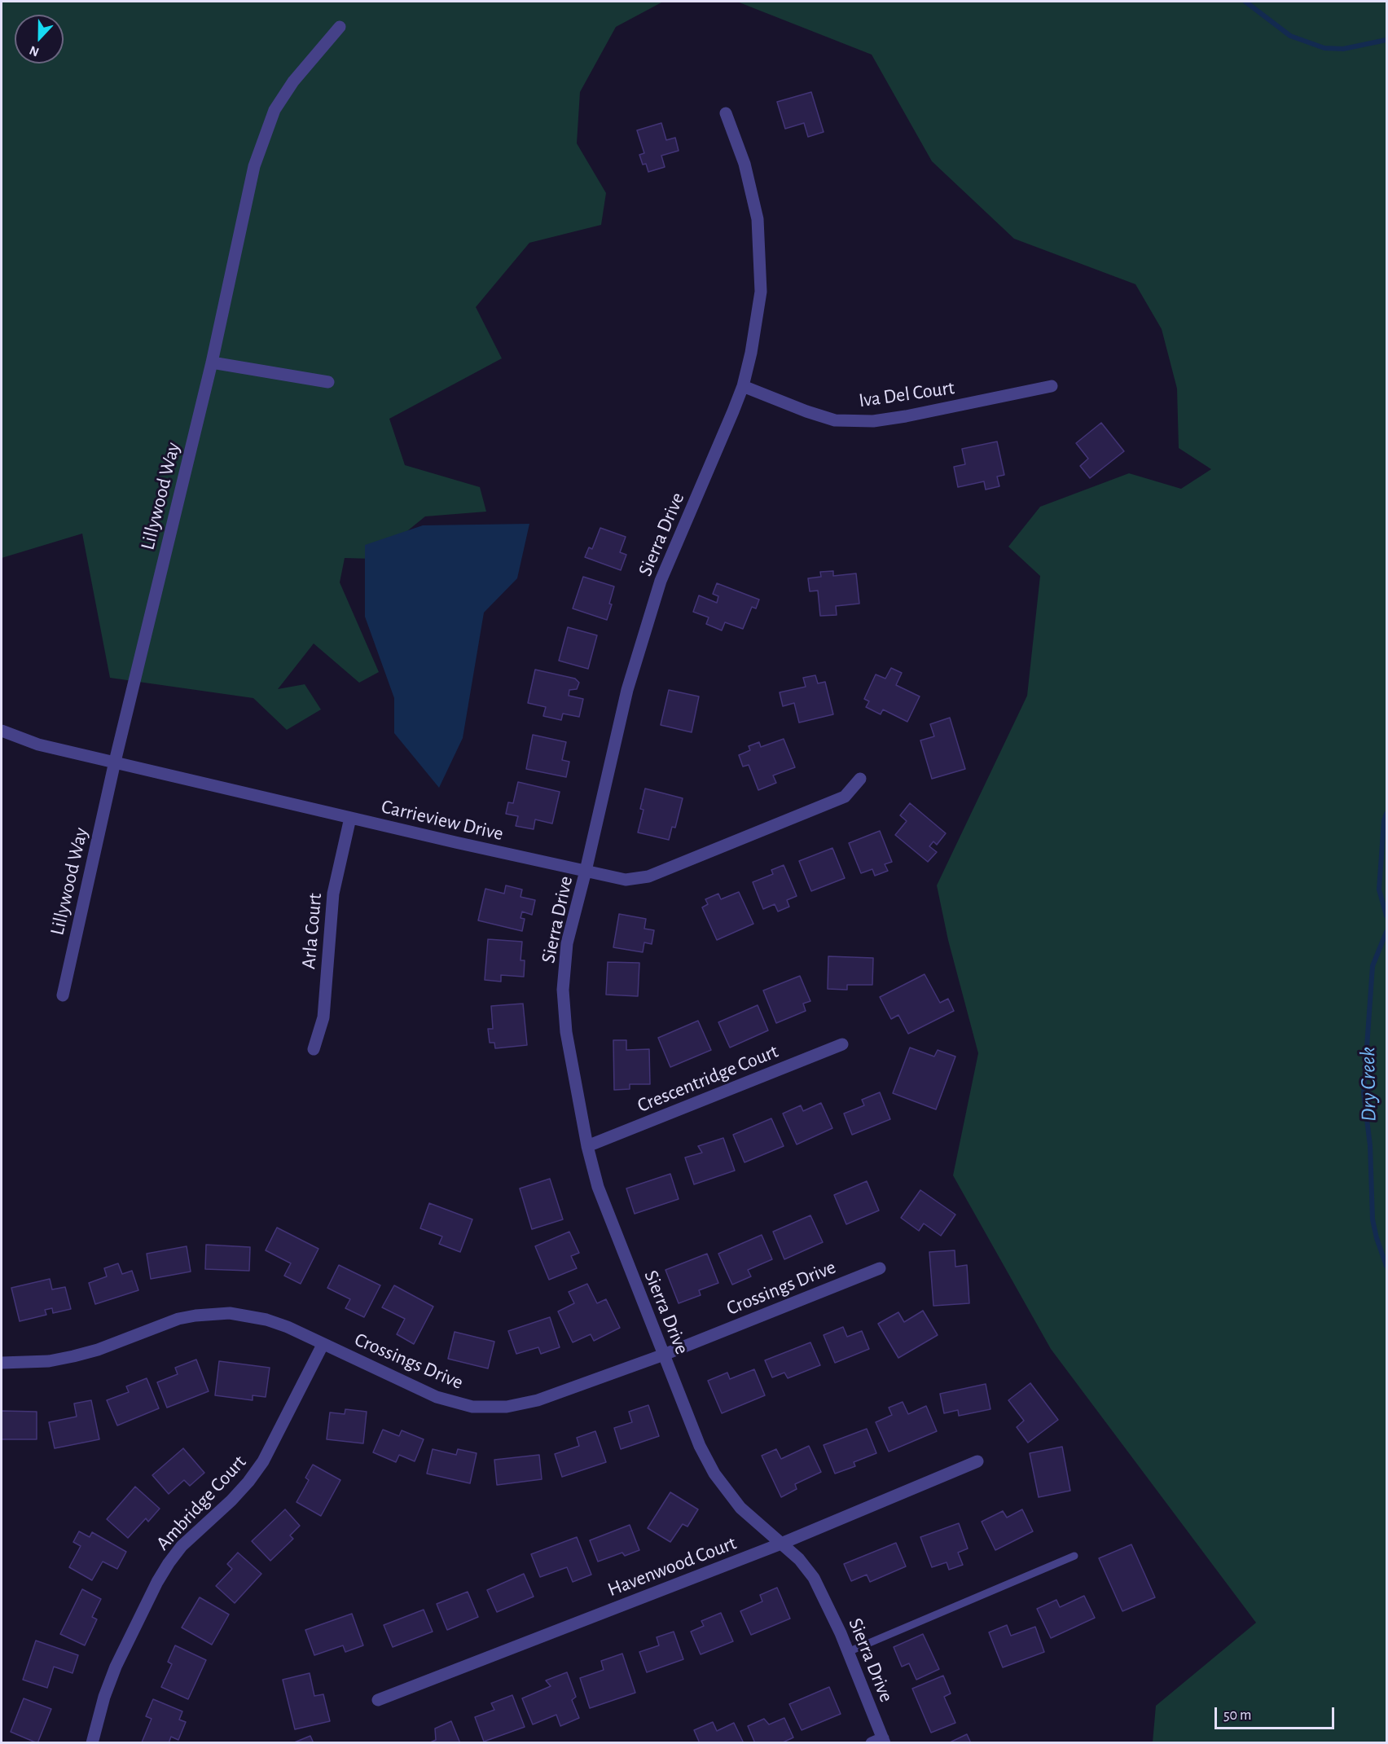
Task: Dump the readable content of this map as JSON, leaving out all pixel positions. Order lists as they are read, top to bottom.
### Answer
{
  "streets": {
    "street": [
      "Iva Del Court",
      "Lillywood Way",
      "Sierra Drive",
      "Carrieview Drive",
      "Arla Court",
      "Crescentridge Court",
      "Crossings Drive",
      "Ambridge Court",
      "Havenwood Court"
    ]
  },
  "crossings": [
    ["Iva Del Court", "Sierra Drive"],
    ["Lillywood Way", "Carrieview Drive"],
    ["Sierra Drive", "Carrieview Drive"],
    ["Sierra Drive", "Crescentridge Court"],
    ["Sierra Drive", "Crossings Drive"],
    ["Sierra Drive", "Havenwood Court"],
    ["Carrieview Drive", "Arla Court"],
    ["Crossings Drive", "Ambridge Court"]
  ],
  "water": ["Dry Creek"],
  "scale_bar": "50 m",
  "north": "bottom"
}
